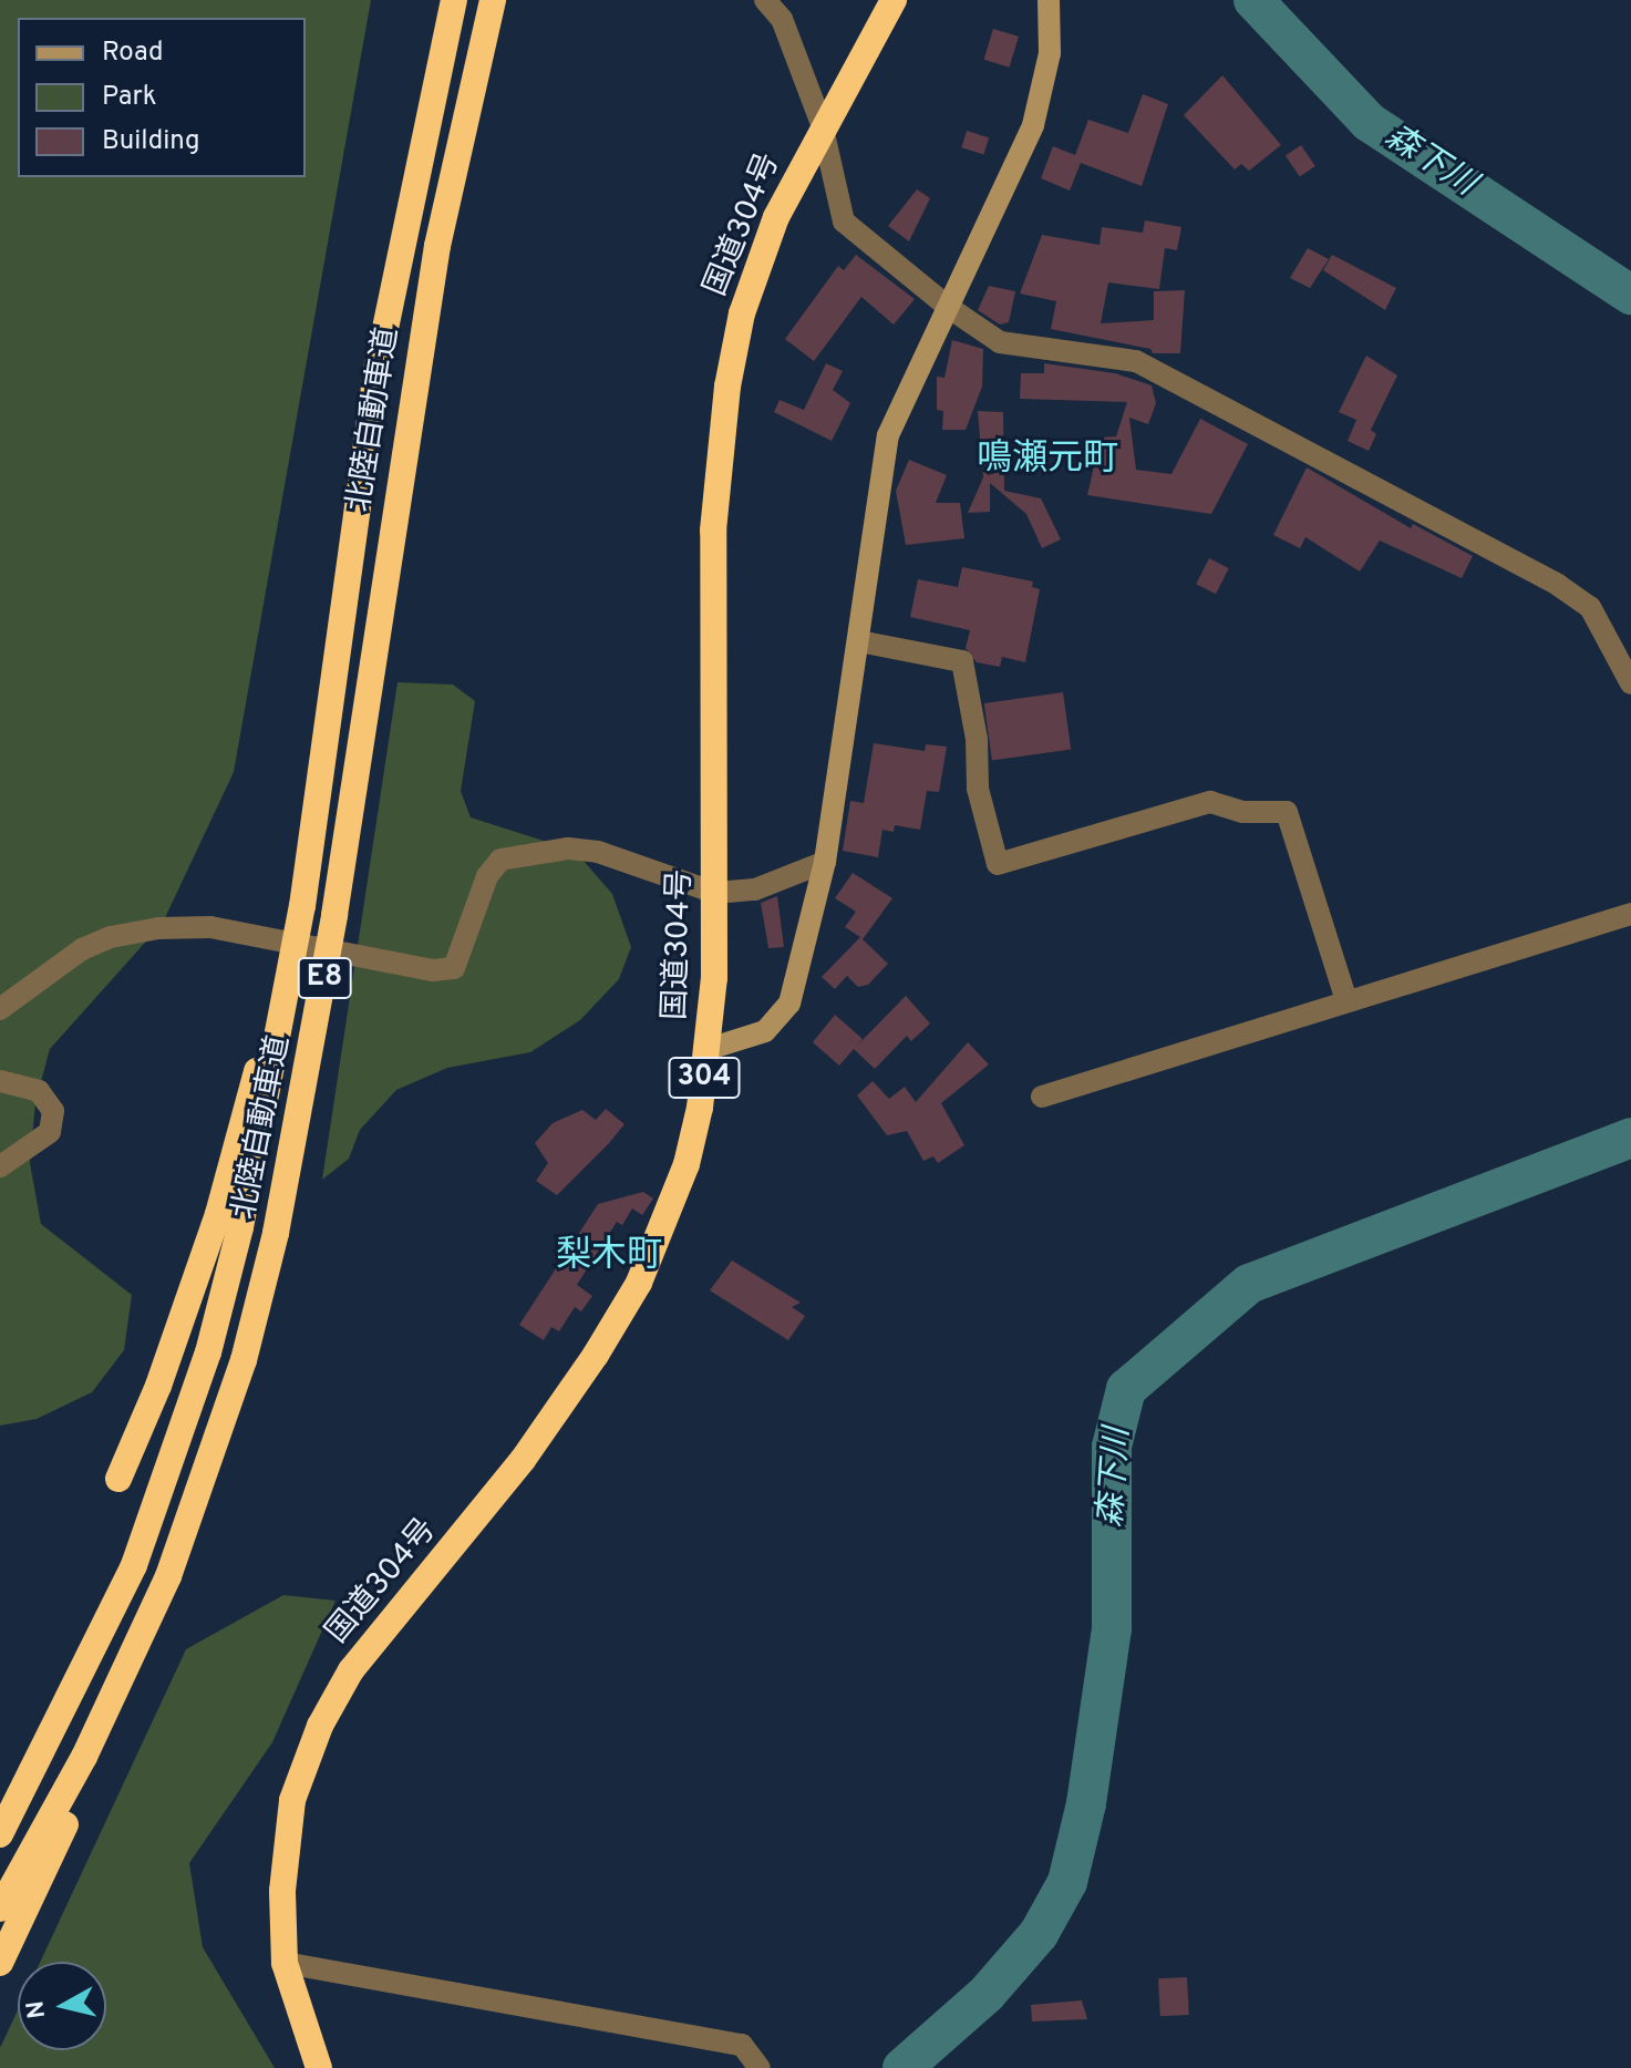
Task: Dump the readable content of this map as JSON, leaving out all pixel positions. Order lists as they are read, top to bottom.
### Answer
{
  "streets": {
    "highway": [
      "国道304号",
      "北陸自動車道",
      "E8",
      "304"
    ]
  },
  "districts": ["鳴瀬元町", "梨木町"],
  "water": ["森下川"],
  "legend": ["Road", "Park", "Building"],
  "north": "left"
}
